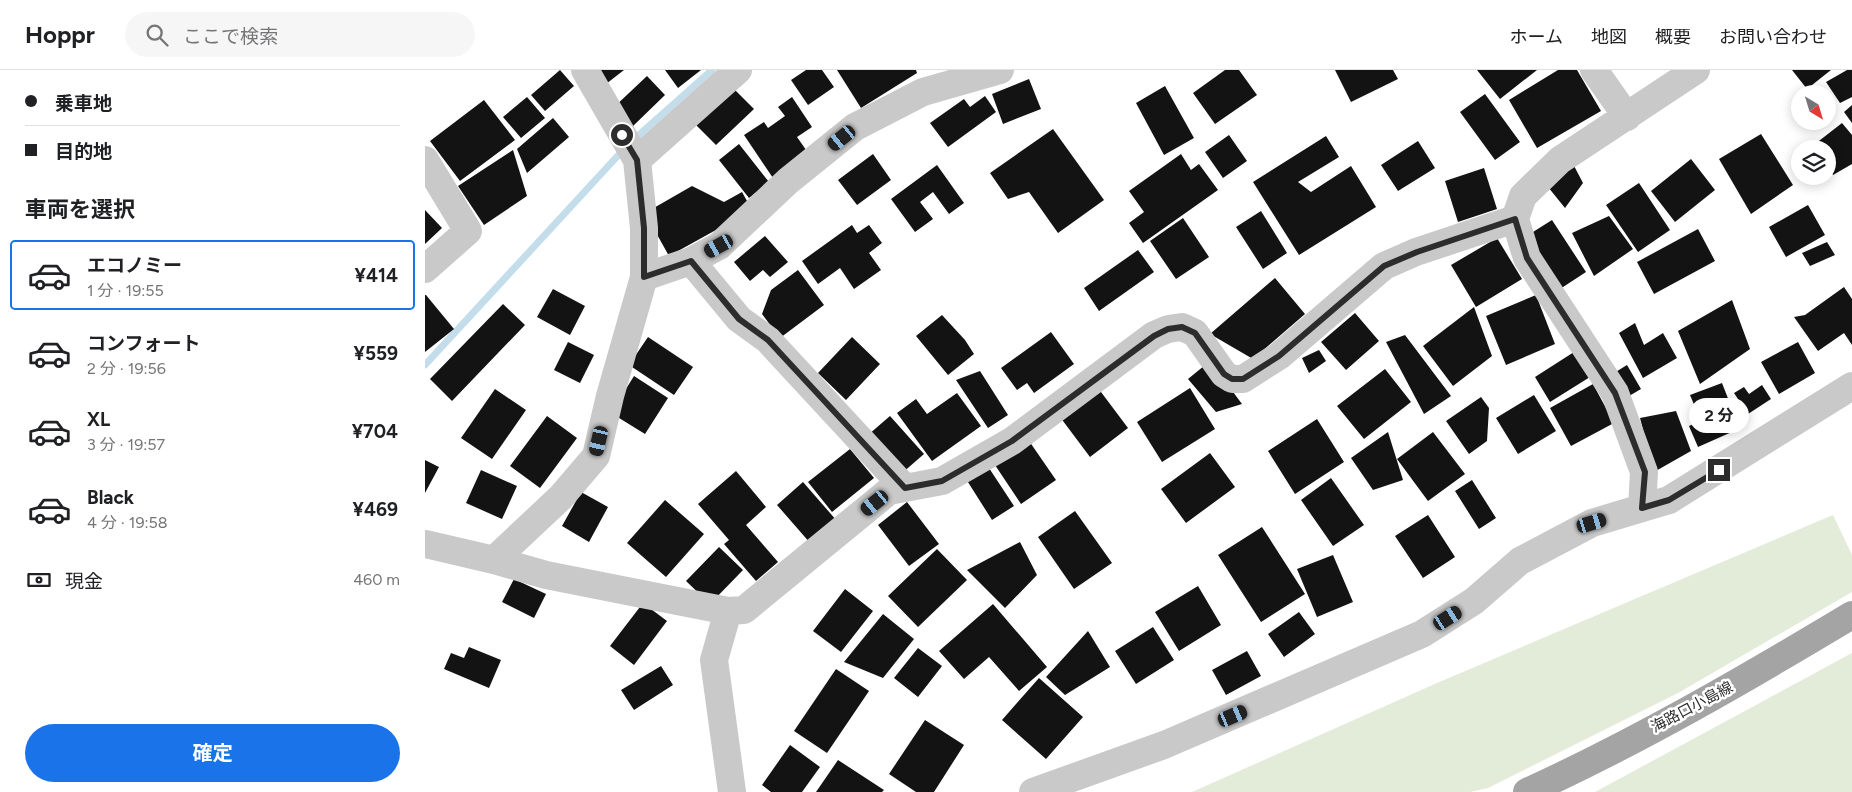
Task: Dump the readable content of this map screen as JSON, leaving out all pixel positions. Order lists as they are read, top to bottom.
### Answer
{
  "streets": {
    "main road": ["海路口小島線"]
  },
  "north": "bottom right",
  "page": {
    "header": "Hoppr",
    "search": "ここで検索",
    "nav": [
      "ホーム",
      "地図",
      "概要",
      "お問い合わせ"
    ],
    "banner": ["乗車地", "目的地"],
    "heading": "車両を選択",
    "list": [
      {
        "name": "エコノミー",
        "note": "1 分 · 19:55",
        "value": "¥414"
      },
      {
        "name": "コンフォート",
        "note": "2 分 · 19:56",
        "value": "¥559"
      },
      {
        "name": "XL",
        "note": "3 分 · 19:57",
        "value": "¥704"
      },
      {
        "name": "Black",
        "note": "4 分 · 19:58",
        "value": "¥469"
      }
    ],
    "bubble": "2 分",
    "pay": ["現金", "460 m"],
    "buttons": "確定"
  }
}
